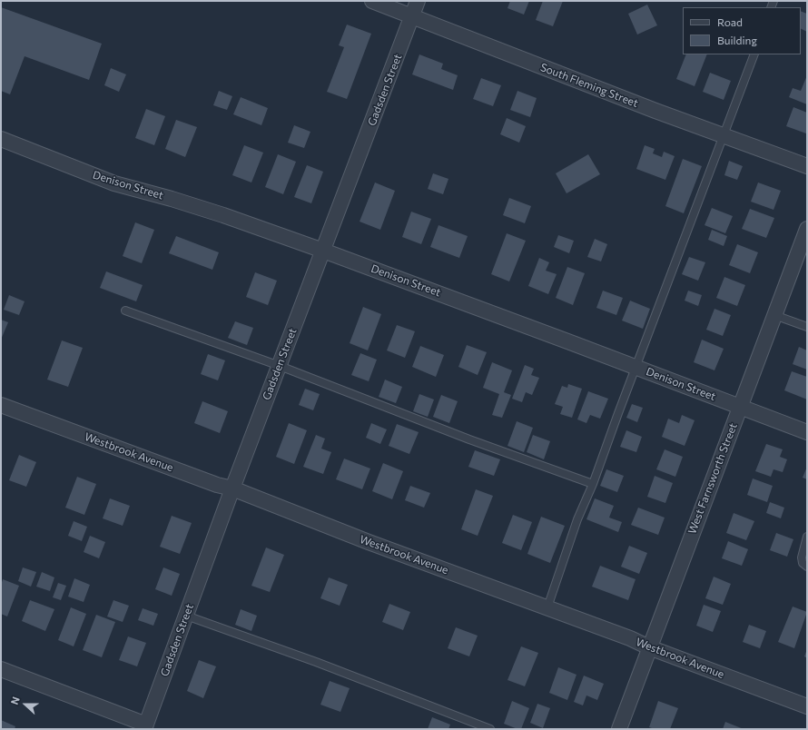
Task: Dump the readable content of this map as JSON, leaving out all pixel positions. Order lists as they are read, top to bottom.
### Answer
{
  "streets": {
    "street": [
      "South Fleming Street",
      "Gadsden Street",
      "Denison Street",
      "Westbrook Avenue",
      "West Farnsworth Street"
    ]
  },
  "crossings": [
    ["South Fleming Street", "Gadsden Street"],
    ["Gadsden Street", "Denison Street"],
    ["Gadsden Street", "Westbrook Avenue"],
    ["Denison Street", "West Farnsworth Street"],
    ["Westbrook Avenue", "West Farnsworth Street"]
  ],
  "legend": ["Road", "Building"],
  "north": "left"
}
